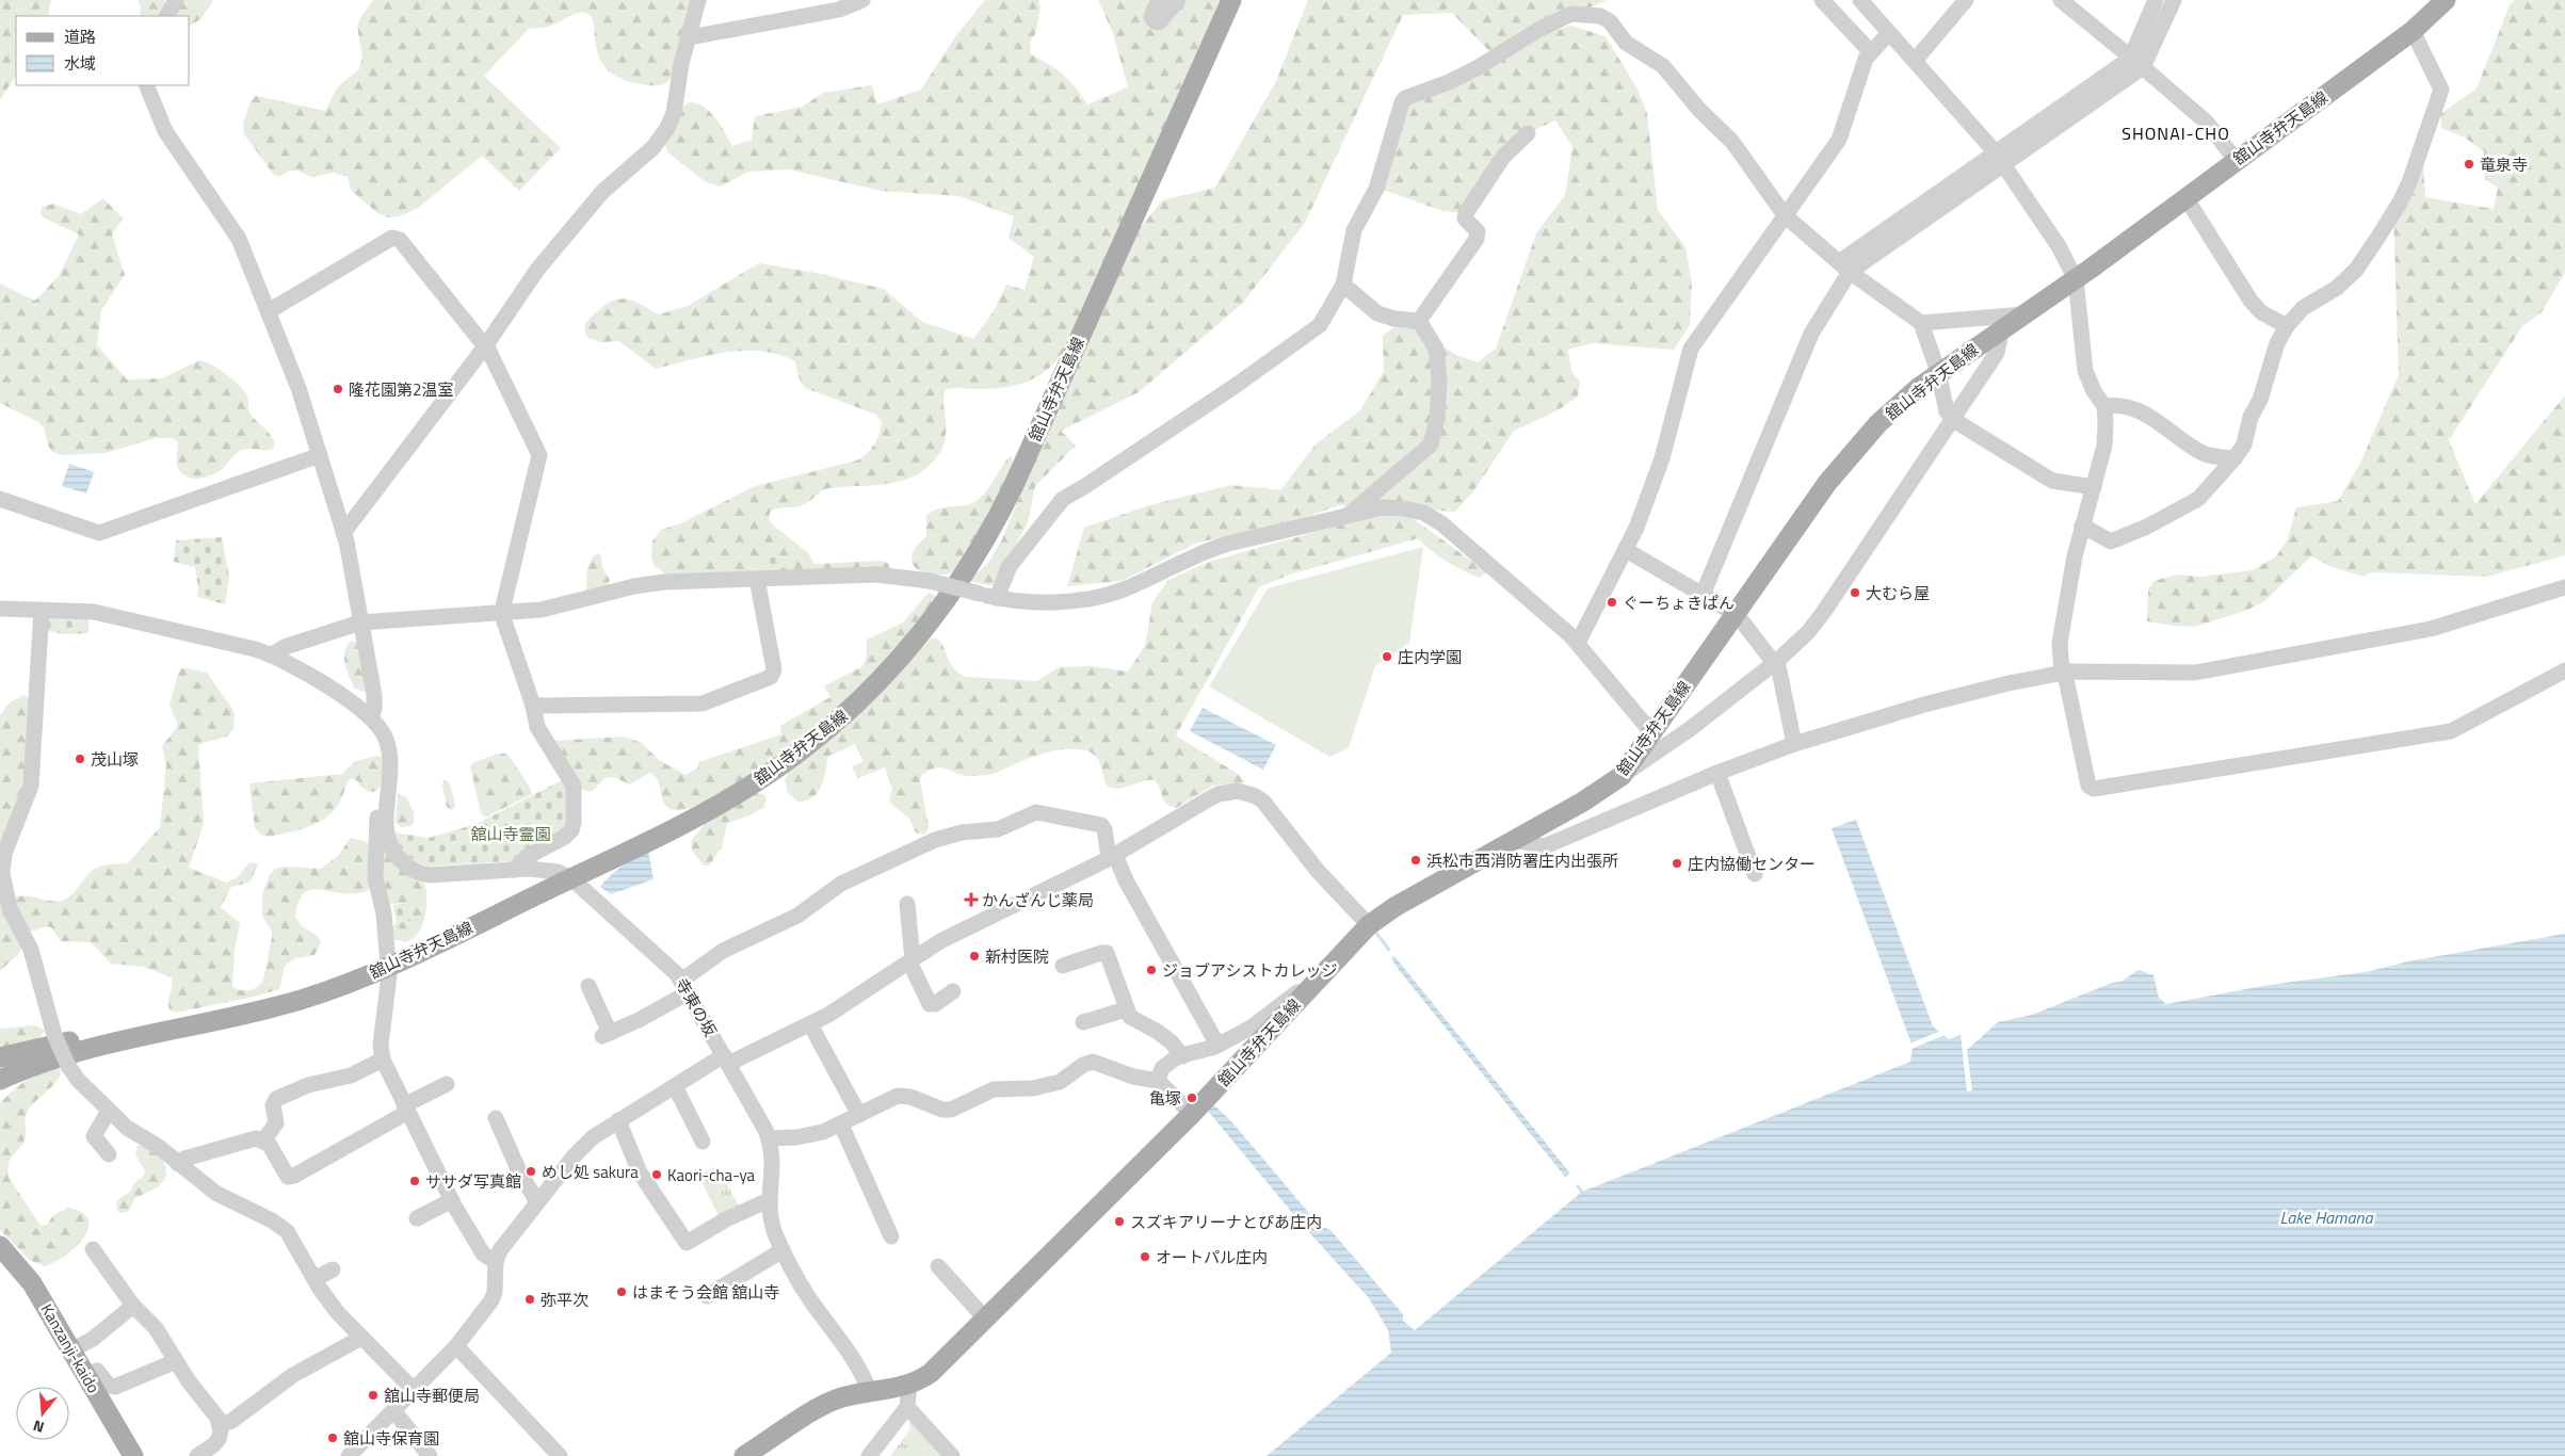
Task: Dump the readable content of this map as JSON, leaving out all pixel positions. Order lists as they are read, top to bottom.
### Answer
{
  "streets": {
    "main road": ["舘山寺弁天島線", "Kanzanji-kaido"],
    "street": ["寺東の坂"]
  },
  "crossings": [
    ["舘山寺弁天島線", "寺東の坂"]
  ],
  "districts": ["SHONAI-CHO"],
  "water": ["Lake Hamana"],
  "parks": ["舘山寺霊園"],
  "places": {
    "other": [
      "竜泉寺",
      "隆花園第2温室",
      "大むら屋",
      "ぐーちょきぱん",
      "庄内学園",
      "茂山塚",
      "浜松市西消防署庄内出張所",
      "庄内協働センター",
      "新村医院",
      "ジョブアシストカレッジ",
      "亀塚",
      "めし処 sakura",
      "Kaori-cha-ya",
      "ササダ写真館",
      "スズキアリーナとぴあ庄内",
      "オートパル庄内",
      "はまそう会館 舘山寺",
      "弥平次",
      "舘山寺郵便局",
      "舘山寺保育園"
    ],
    "health": ["かんざんじ薬局"]
  },
  "legend": ["道路", "水域"],
  "north": "bottom"
}
